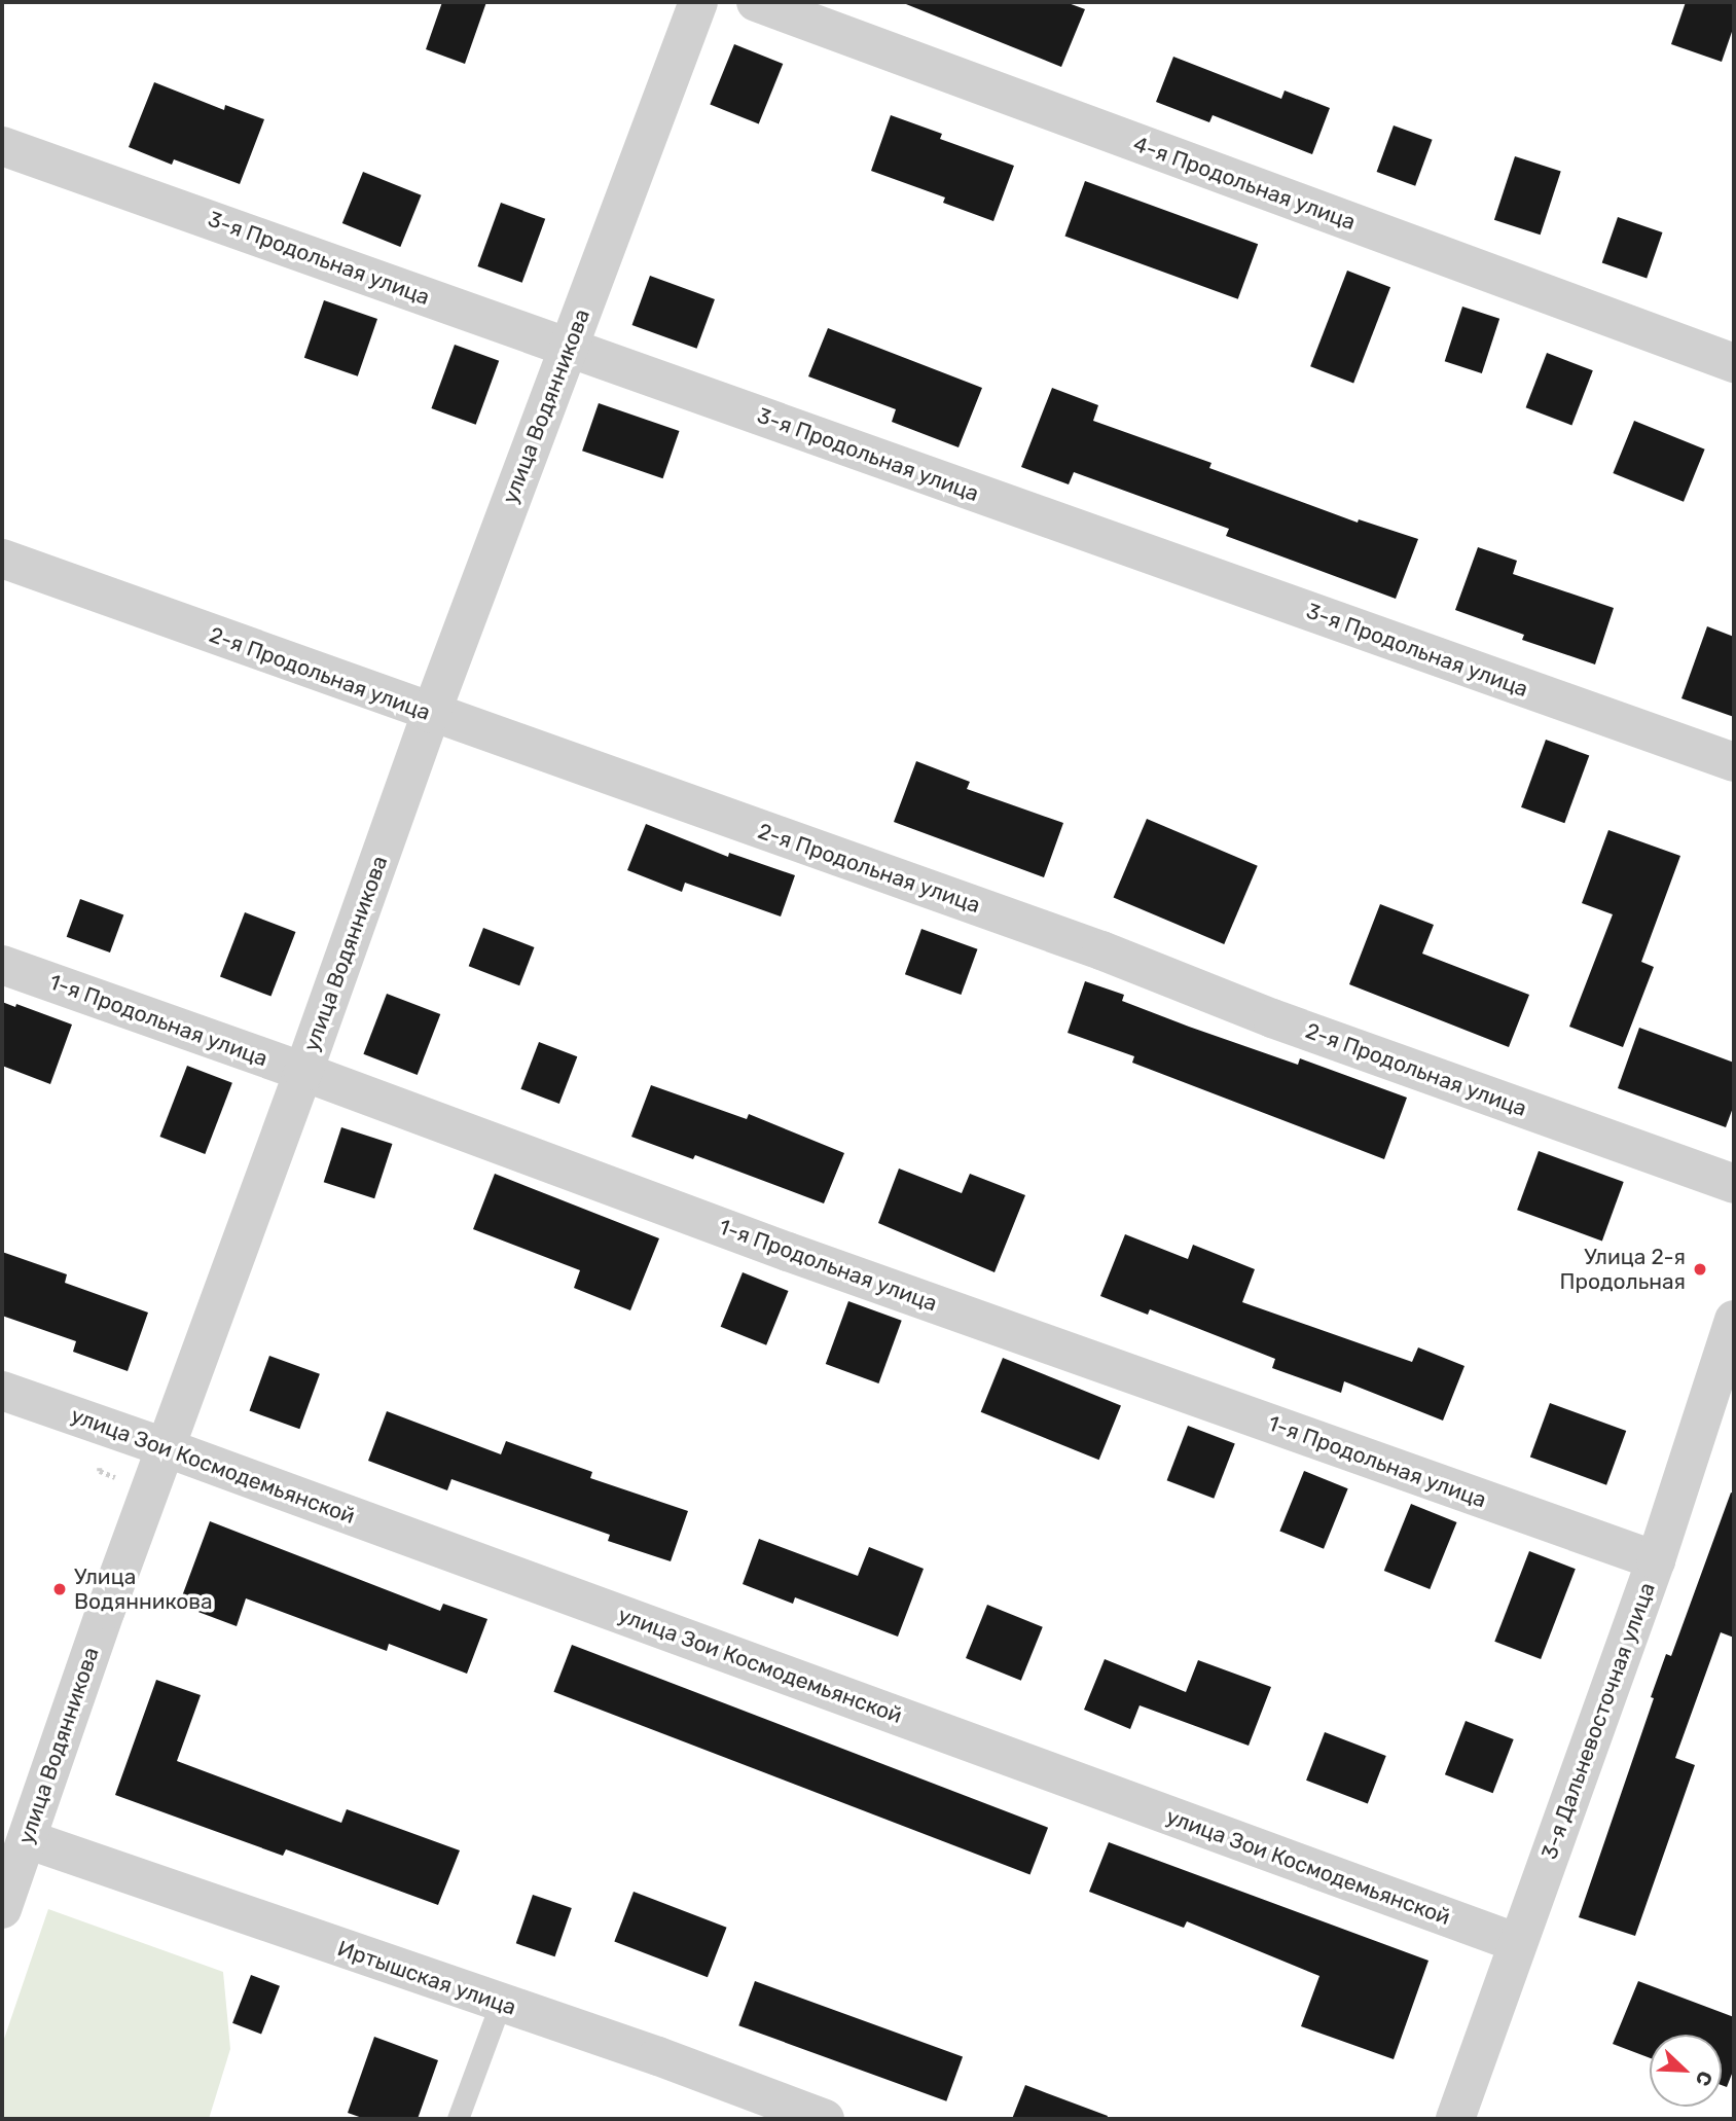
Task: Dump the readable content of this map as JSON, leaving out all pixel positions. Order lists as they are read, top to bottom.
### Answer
{
  "streets": {
    "street": [
      "4-я Продольная улица",
      "3-я Продольная улица",
      "улица Водянникова",
      "2-я Продольная улица",
      "1-я Продольная улица",
      "улица Зои Космодемьянской",
      "3-я Дальневосточная улица",
      "Иртышская улица"
    ]
  },
  "crossings": [
    ["3-я Продольная улица", "улица Водянникова"],
    ["улица Водянникова", "2-я Продольная улица"],
    ["улица Водянникова", "1-я Продольная улица"],
    ["улица Водянникова", "улица Зои Космодемьянской"],
    ["улица Водянникова", "Иртышская улица"],
    ["1-я Продольная улица", "3-я Дальневосточная улица"],
    ["улица Зои Космодемьянской", "3-я Дальневосточная улица"]
  ],
  "places": ["Улица 2-я Продольная", "Улица Водянникова"],
  "north": "bottom right"
}
